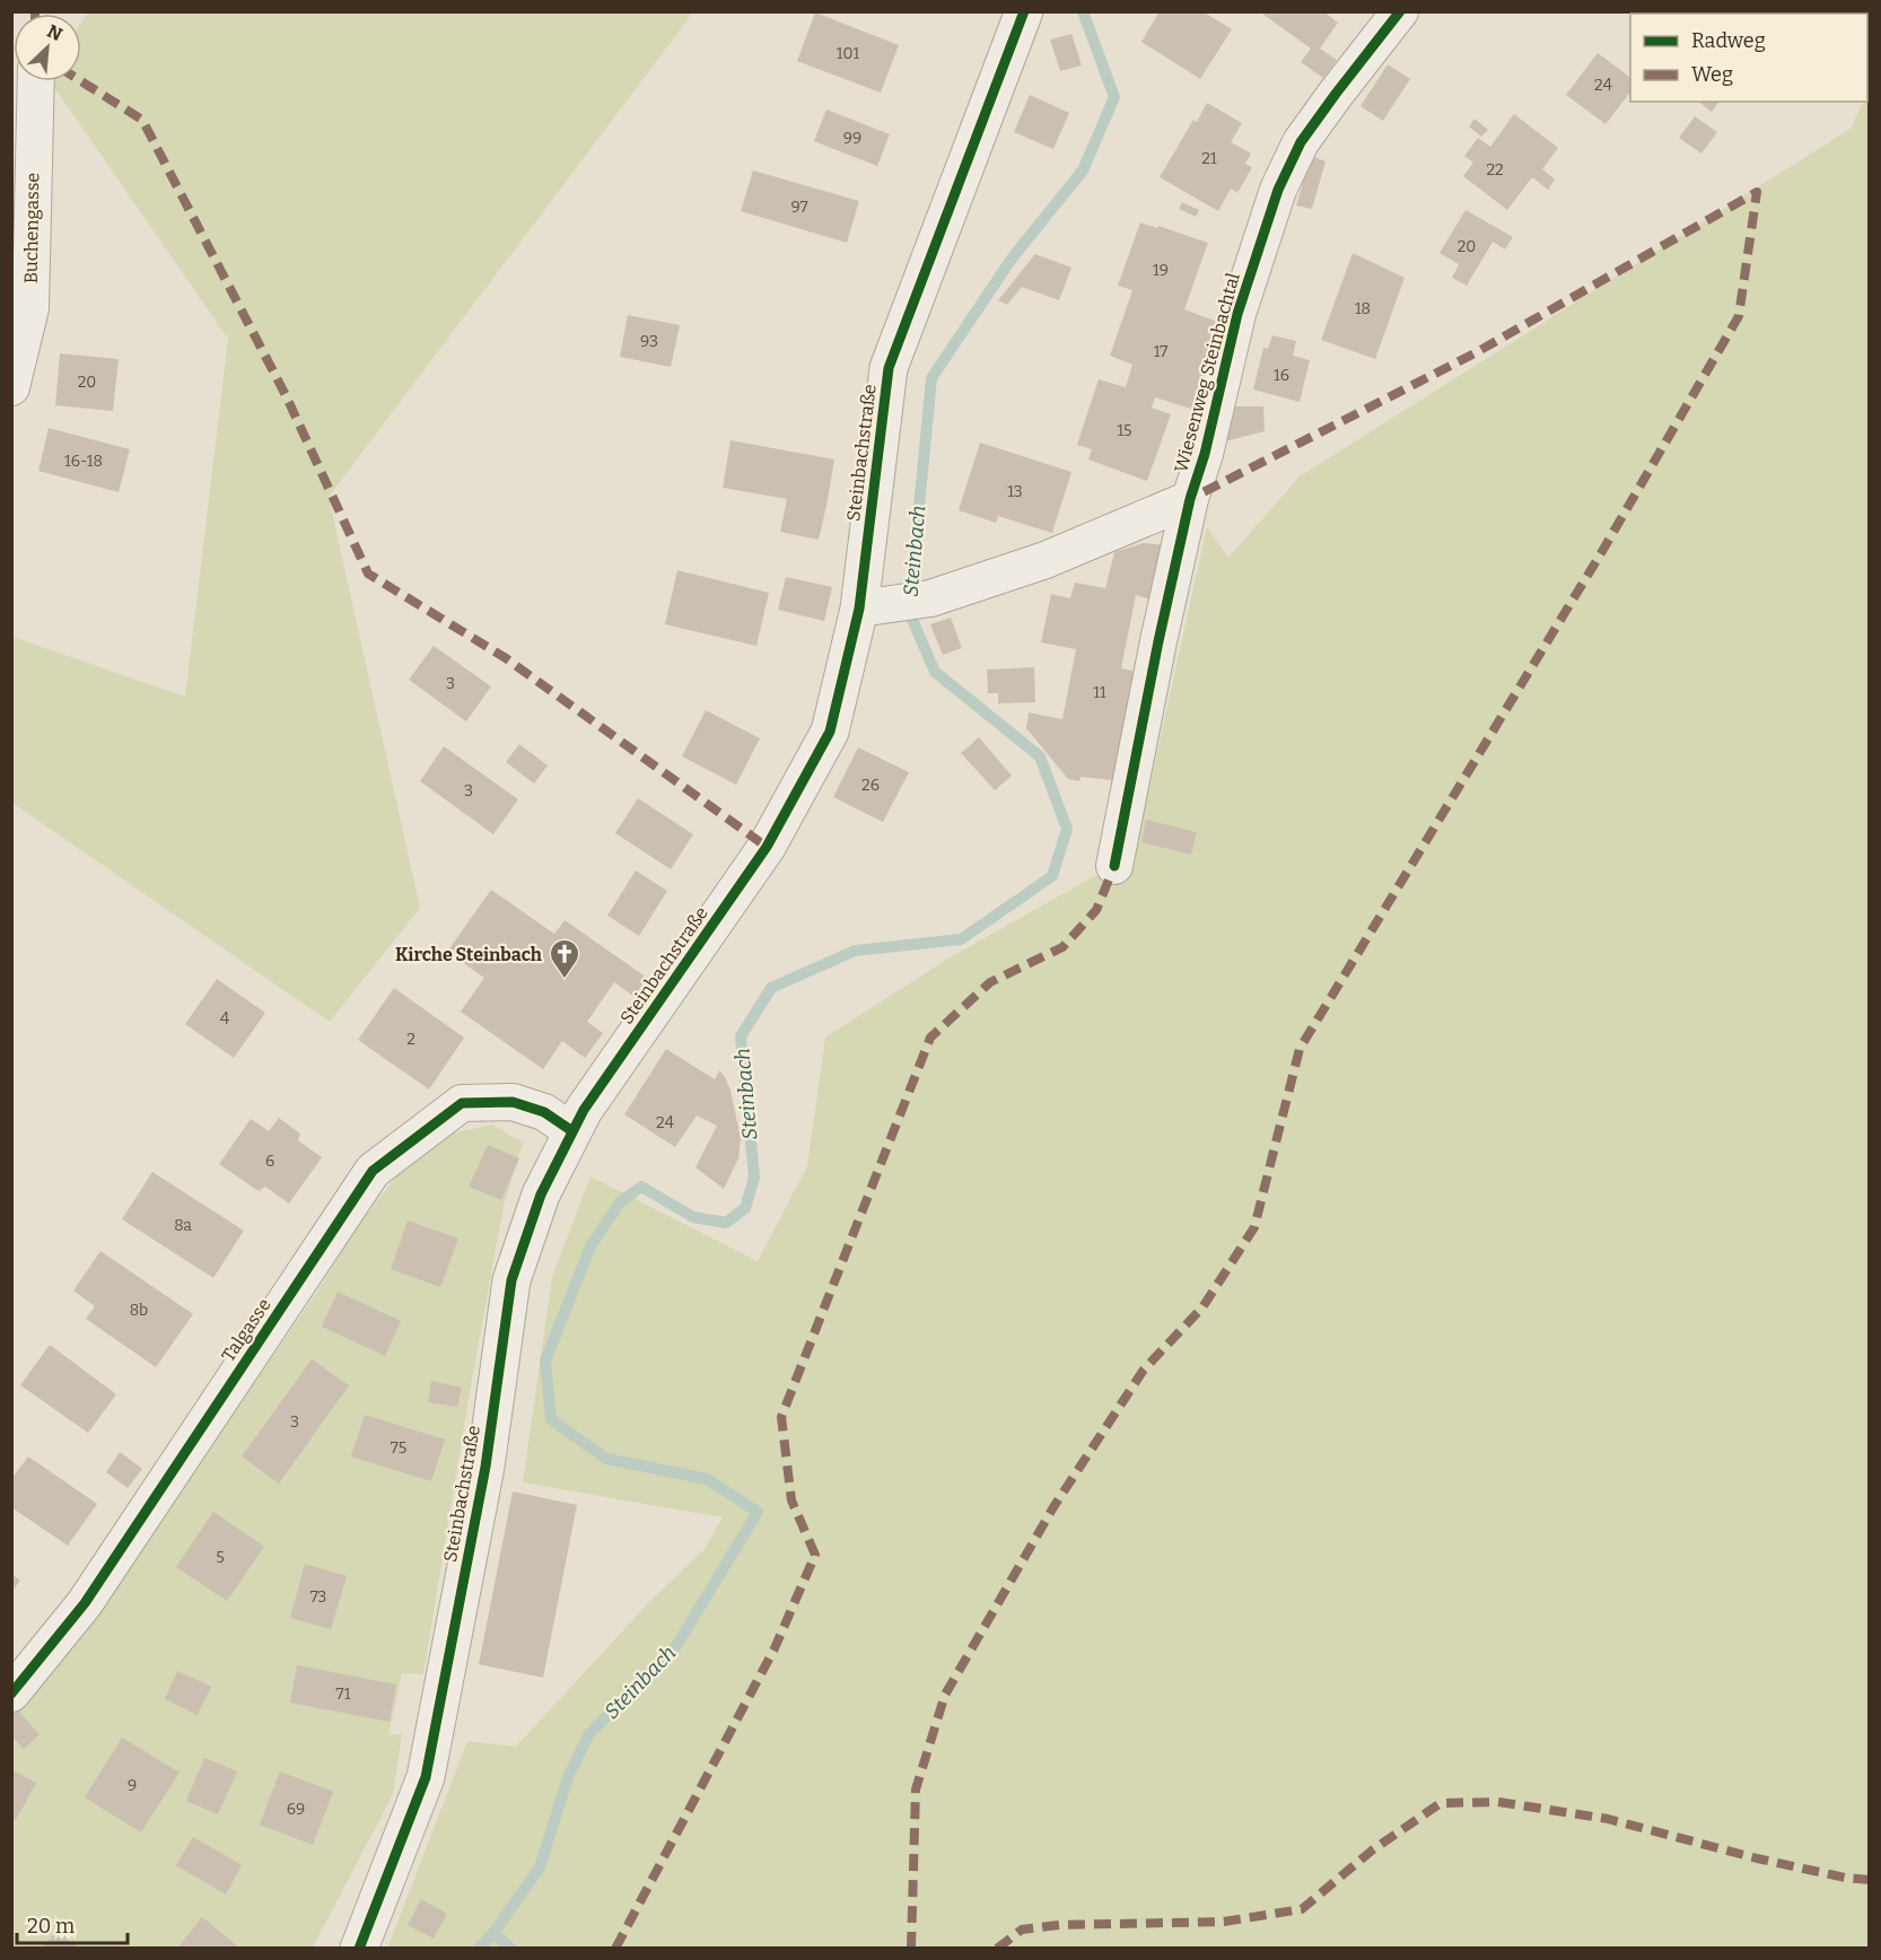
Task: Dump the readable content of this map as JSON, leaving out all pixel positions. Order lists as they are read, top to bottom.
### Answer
{
  "streets": {
    "street": [
      "Buchengasse",
      "Wiesenweg Steinbachtal",
      "Steinbachstraße",
      "Talgasse"
    ]
  },
  "crossings": [
    ["Wiesenweg Steinbachtal", "Steinbachstraße"],
    ["Steinbachstraße", "Talgasse"]
  ],
  "water": ["Steinbach"],
  "places": {
    "church": ["Kirche Steinbach"]
  },
  "house_numbers": [
    "101",
    "24",
    "99",
    "21",
    "22",
    "97",
    "20",
    "19",
    "18",
    "93",
    "17",
    "16",
    "20",
    "15",
    "16-18",
    "13",
    "3",
    "11",
    "26",
    "3",
    "4",
    "2",
    "24",
    "6",
    "8a",
    "8b",
    "3",
    "75",
    "5",
    "73",
    "71",
    "9",
    "69"
  ],
  "legend": ["Radweg", "Weg"],
  "scale_bar": "20 m",
  "north": "top right"
}
